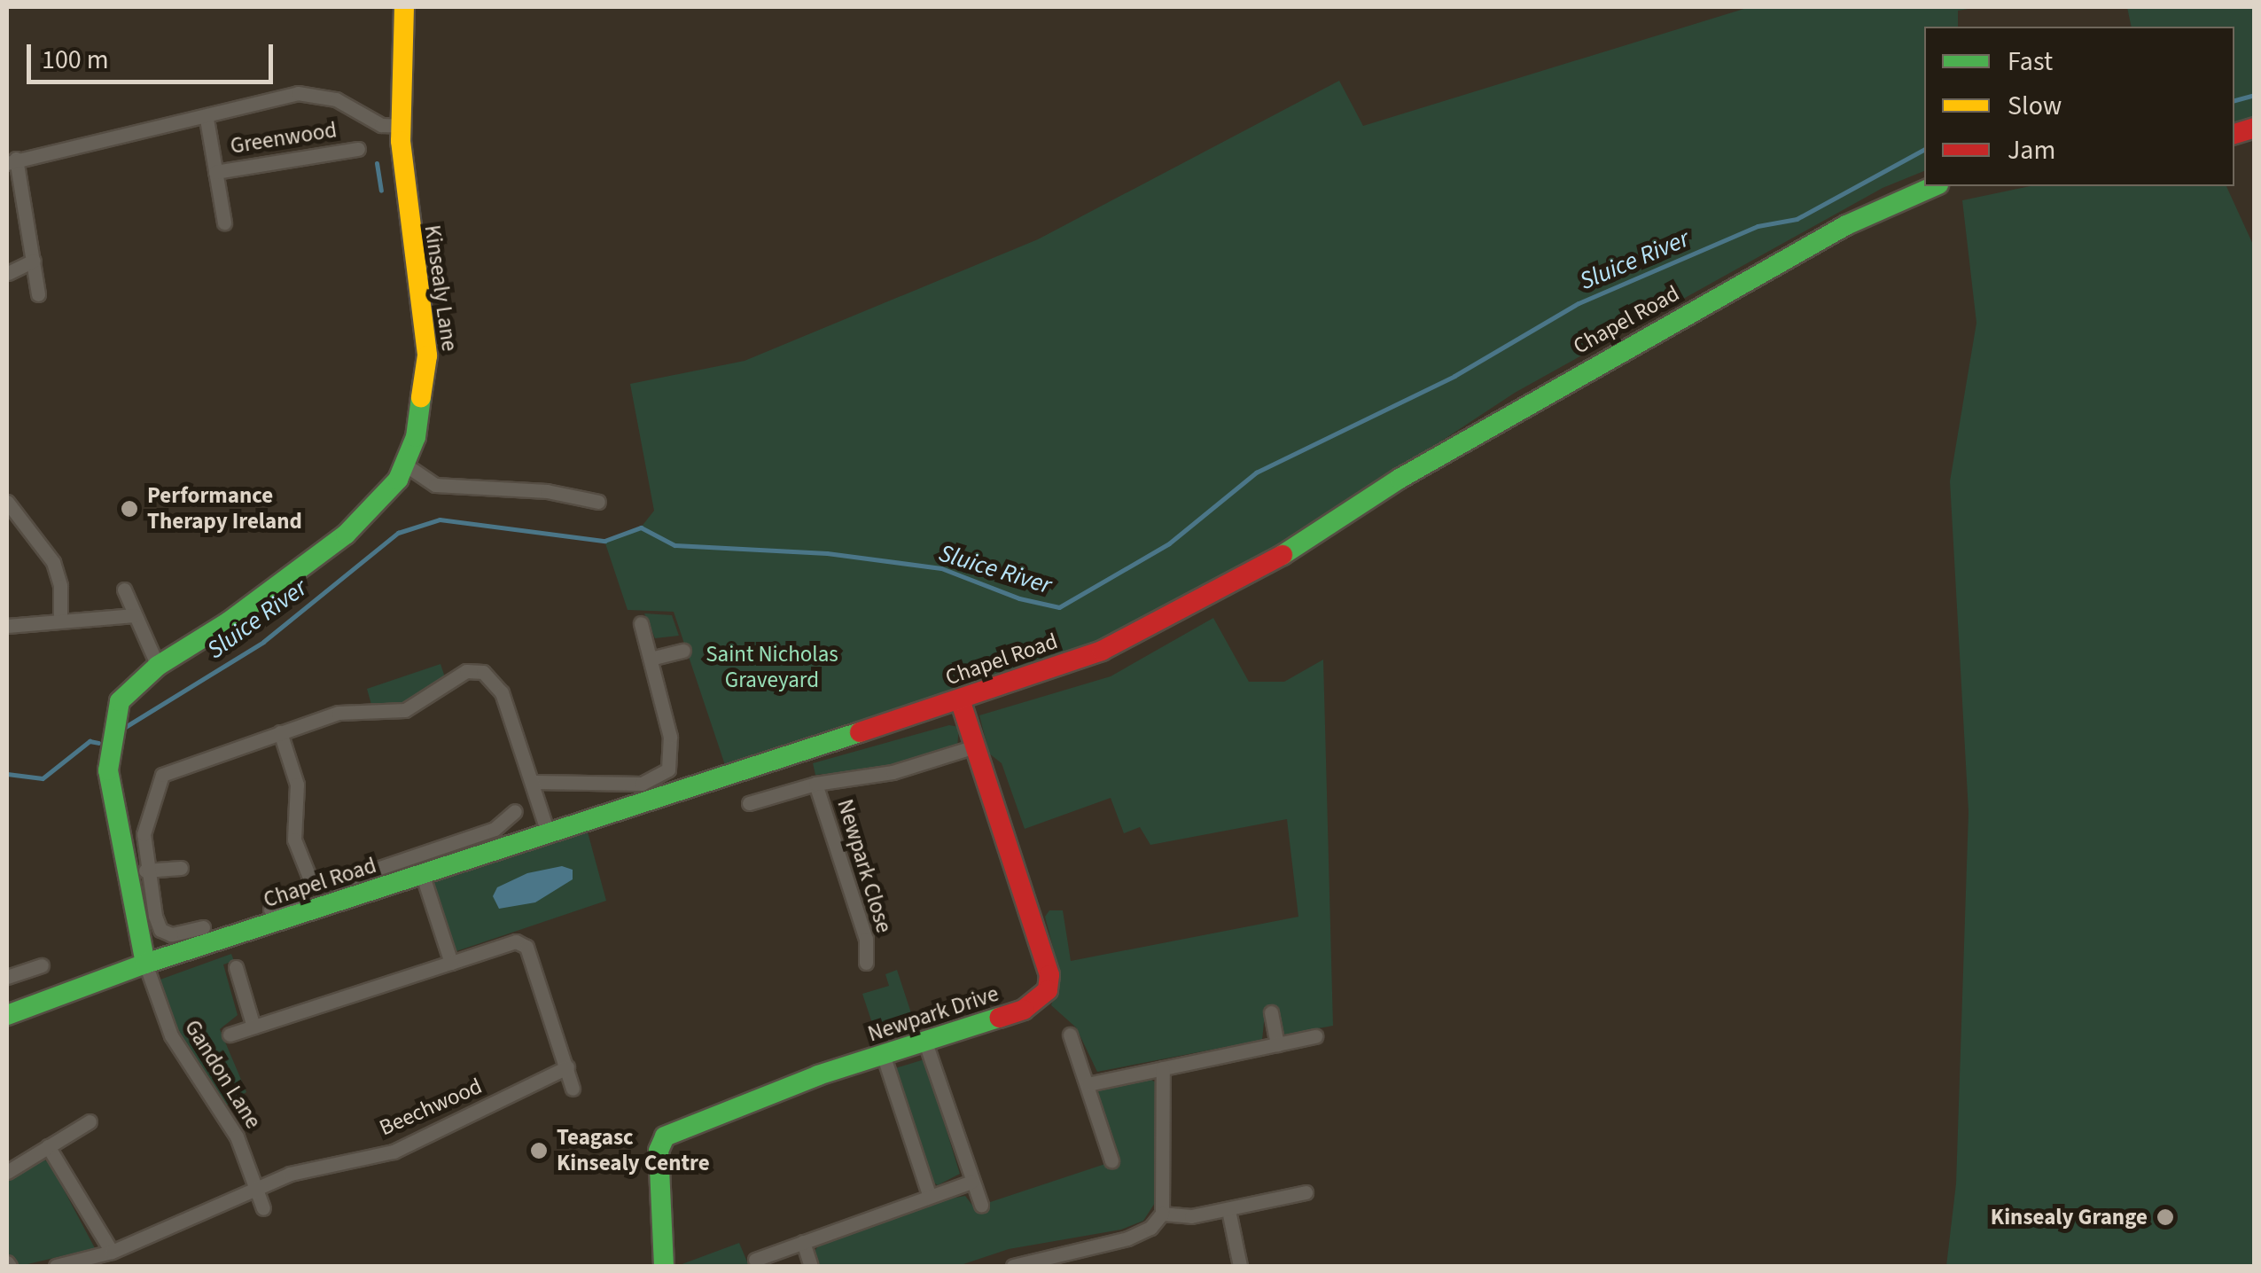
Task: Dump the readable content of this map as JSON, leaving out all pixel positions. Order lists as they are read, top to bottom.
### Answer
{
  "streets": {
    "street": [
      "Greenwood",
      "Kinsealy Lane",
      "Chapel Road",
      "Newpark Close",
      "Newpark Drive",
      "Gandon Lane",
      "Beechwood"
    ]
  },
  "crossings": [
    ["Greenwood", "Kinsealy Lane"],
    ["Kinsealy Lane", "Chapel Road"],
    ["Kinsealy Lane", "Gandon Lane"],
    ["Chapel Road", "Newpark Drive"],
    ["Chapel Road", "Gandon Lane"],
    ["Newpark Close", "Newpark Drive"],
    ["Gandon Lane", "Beechwood"]
  ],
  "water": ["Sluice River"],
  "parks": ["Saint Nicholas Graveyard"],
  "places": ["Performance Therapy Ireland", "Teagasc Kinsealy Centre", "Kinsealy Grange"],
  "legend": ["Fast", "Slow", "Jam"],
  "scale_bar": "100 m"
}
